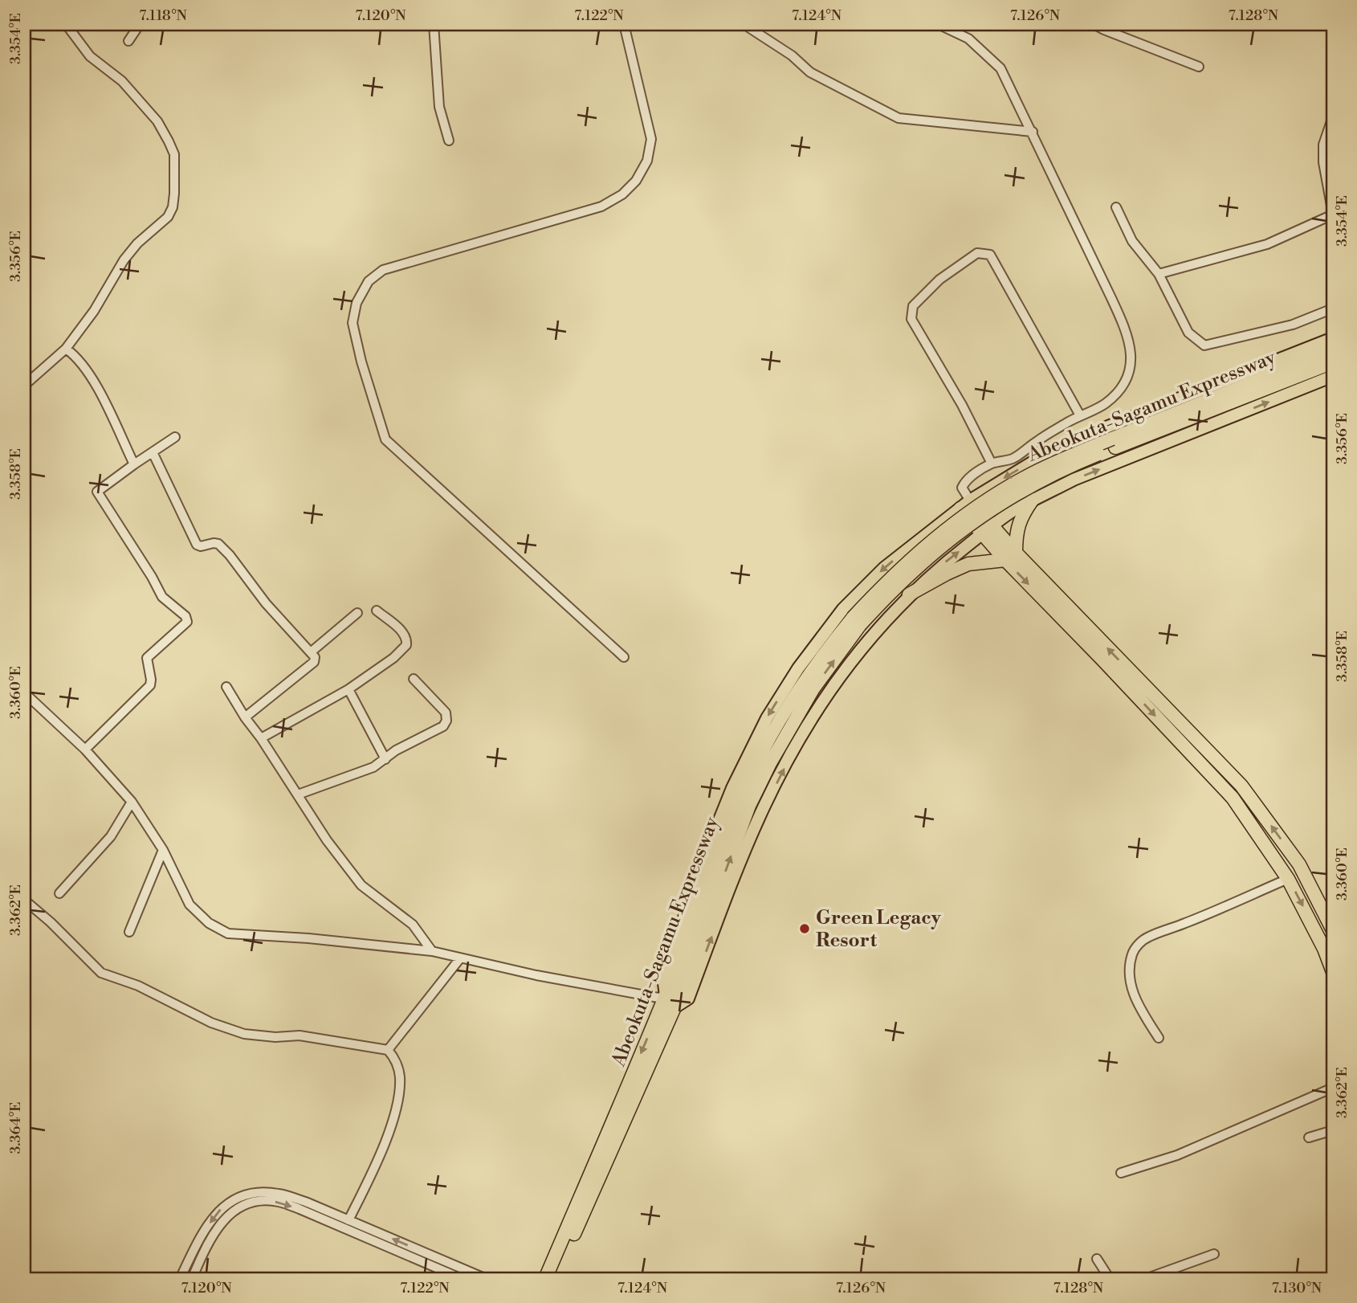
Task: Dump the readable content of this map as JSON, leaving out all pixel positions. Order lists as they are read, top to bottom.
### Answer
{
  "streets": {
    "highway": ["Abeokuta-Sagamu Expressway"]
  },
  "places": ["Green Legacy Resort"],
  "coordinates": [
    "7.118°N",
    "7.120°N",
    "7.122°N",
    "7.124°N",
    "7.126°N",
    "7.128°N",
    "3.354°E",
    "3.356°E",
    "3.358°E",
    "3.360°E",
    "3.362°E",
    "3.364°E",
    "7.130°N"
  ]
}
